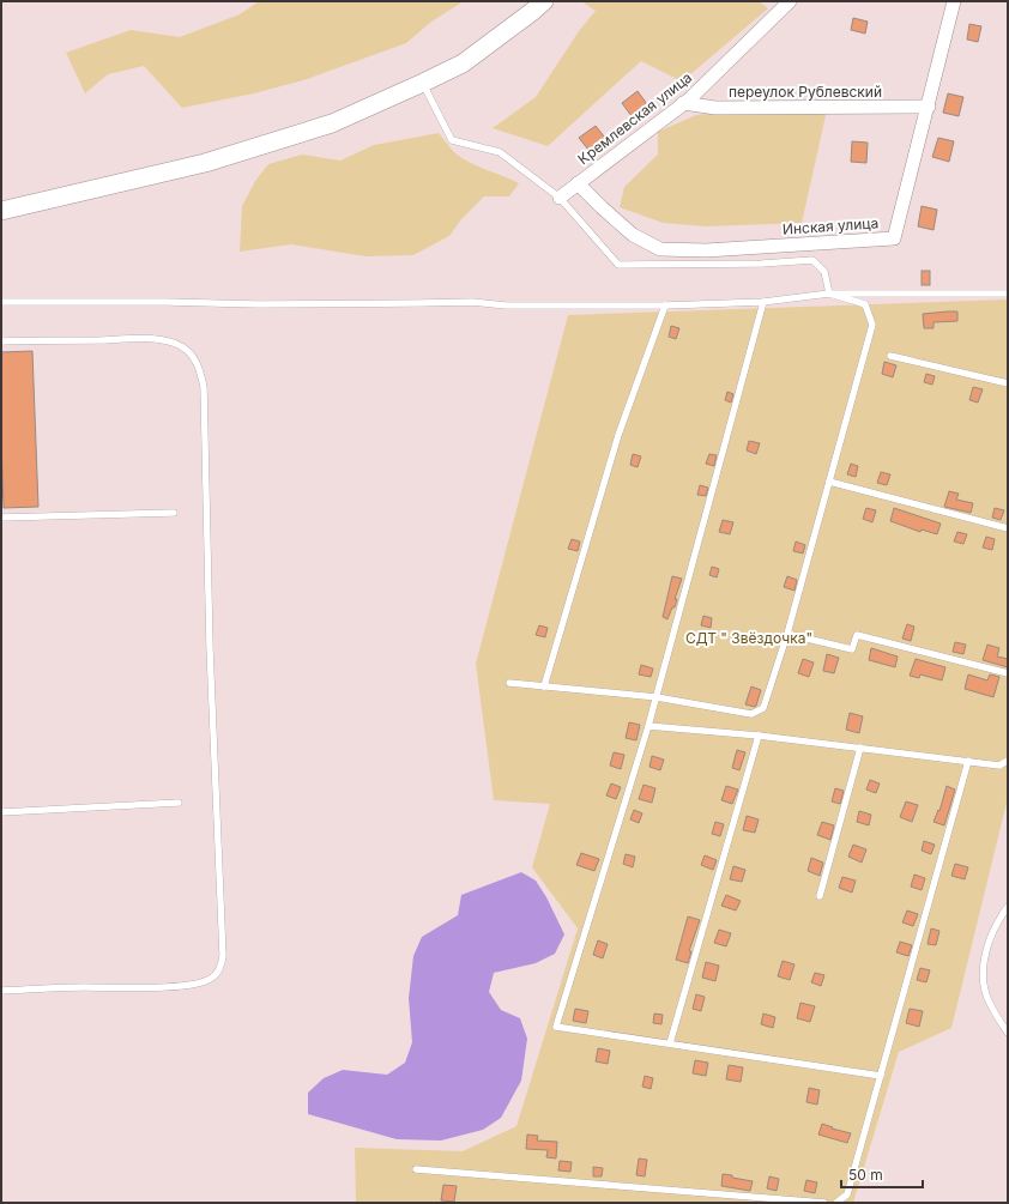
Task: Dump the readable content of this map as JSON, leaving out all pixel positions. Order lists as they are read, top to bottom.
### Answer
{
  "streets": {
    "street": ["переулок Рублевский", "Кремлевская улица", "Инская улица"]
  },
  "crossings": [
    ["переулок Рублевский", "Кремлевская улица"],
    ["переулок Рублевский", "Инская улица"],
    ["Кремлевская улица", "Инская улица"]
  ],
  "parks": ["СДТ \" Звёздочка\""],
  "scale_bar": "50 m"
}
